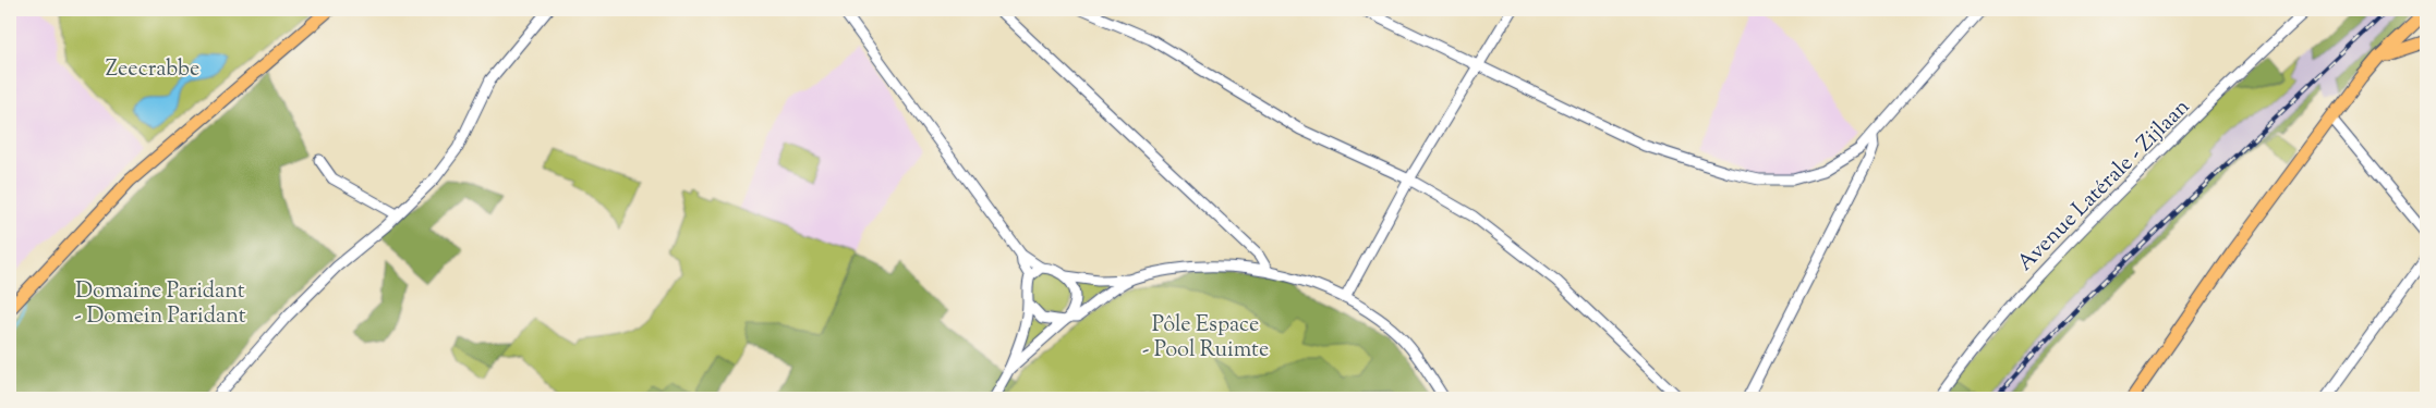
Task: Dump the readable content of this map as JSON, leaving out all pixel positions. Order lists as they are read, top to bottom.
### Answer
{
  "streets": {
    "street": ["Avenue Latérale - Zijlaan"]
  },
  "parks": ["Zeecrabbe", "Domaine Paridant - Domein Paridant", "Pôle Espace - Pool Ruimte"]
}
